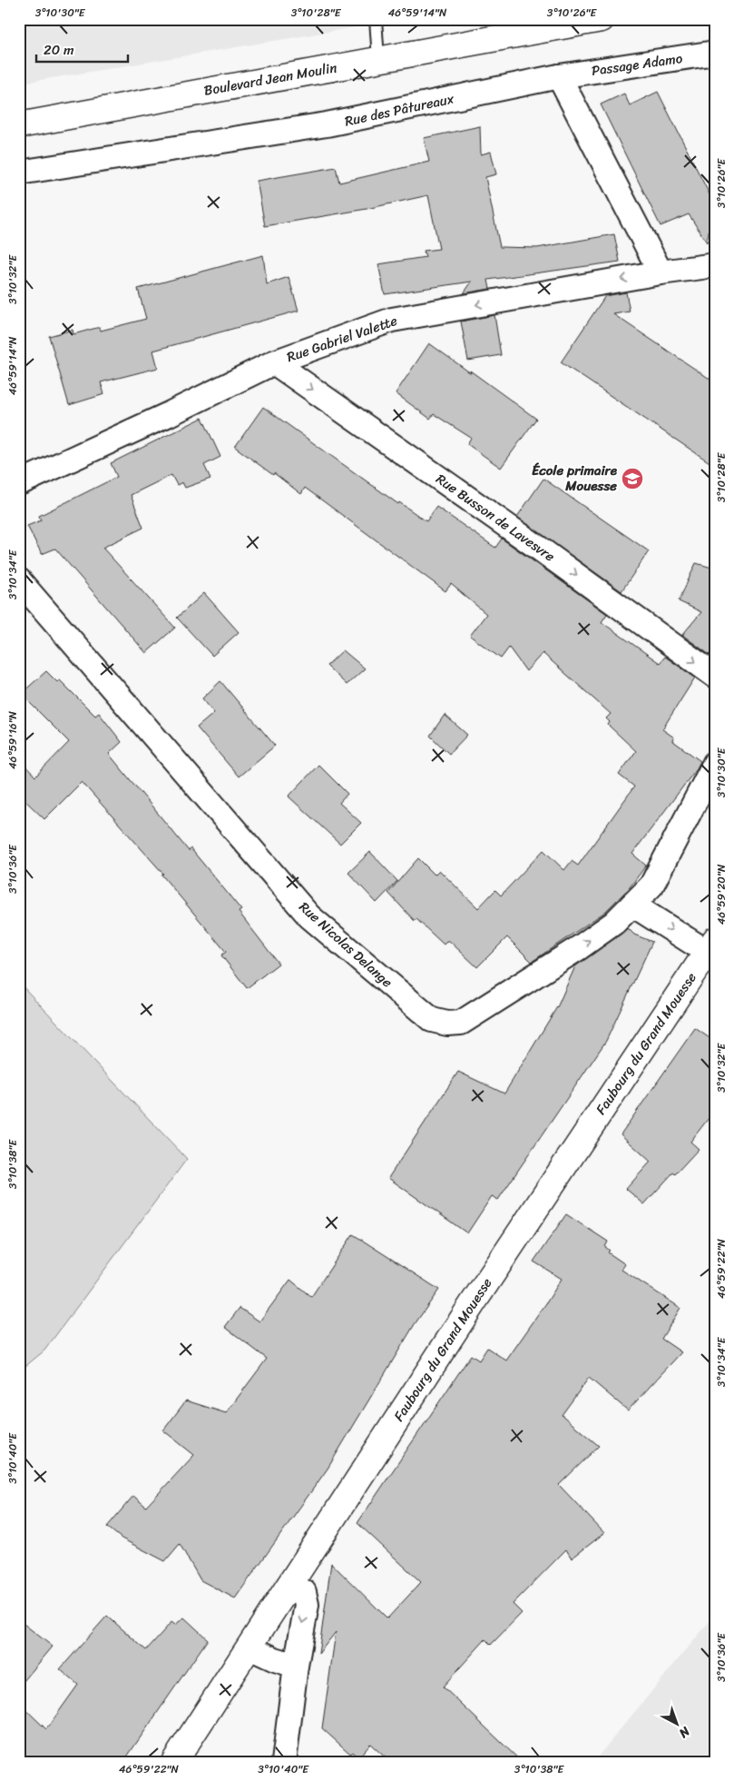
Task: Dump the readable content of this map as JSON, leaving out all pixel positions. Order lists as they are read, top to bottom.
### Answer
{
  "streets": {
    "main road": ["Boulevard Jean Moulin", "Faubourg du Grand Mouesse"],
    "street": [
      "Passage Adamo",
      "Rue des Pâtureaux",
      "Rue Gabriel Valette",
      "Rue Busson de Lavesvre",
      "Rue Nicolas Delange"
    ]
  },
  "crossings": [
    ["Passage Adamo", "Rue des Pâtureaux"],
    ["Rue Gabriel Valette", "Rue Busson de Lavesvre"]
  ],
  "one_way": ["Rue Gabriel Valette", "Rue Busson de Lavesvre", "Rue Nicolas Delange"],
  "places": {
    "school or university": ["École primaire Mouesse"]
  },
  "scale_bar": "20 m",
  "north": "bottom right",
  "coordinates": [
    "3°10'30\"E",
    "3°10'28\"E",
    "46°59'14\"N",
    "3°10'26\"E",
    "3°10'32\"E",
    "3°10'34\"E",
    "46°59'16\"N",
    "3°10'36\"E",
    "46°59'20\"N",
    "3°10'38\"E",
    "46°59'22\"N",
    "3°10'40\"E"
  ]
}
